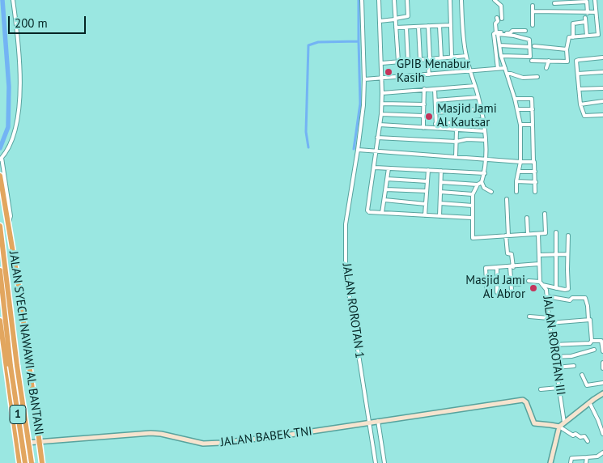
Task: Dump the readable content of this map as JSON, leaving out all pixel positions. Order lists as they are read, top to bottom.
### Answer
{
  "streets": {
    "highway": ["JALAN SYECH NAWAWI AL BANTANI", "1"],
    "street": ["JALAN ROROTAN 1", "JALAN ROROTAN III", "JALAN BABEK TNI"]
  },
  "crossings": [
    ["JALAN ROROTAN 1", "JALAN BABEK TNI"],
    ["JALAN SYECH NAWAWI AL BANTANI", "JALAN BABEK TNI"]
  ],
  "places": ["GPIB Menabur Kasih", "Masjid Jami Al Kautsar", "Masjid Jami Al Abror"],
  "scale_bar": "200 m"
}
